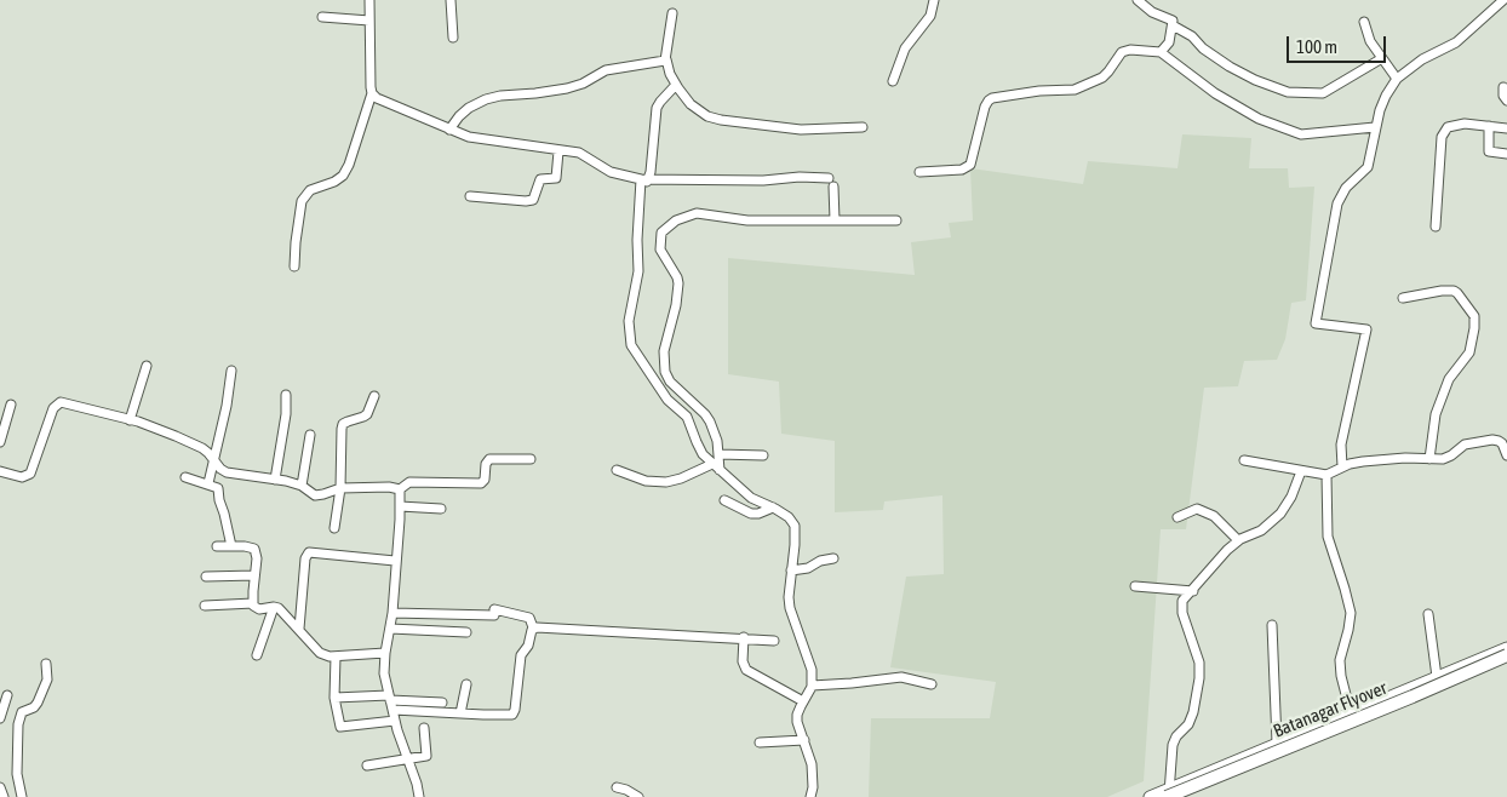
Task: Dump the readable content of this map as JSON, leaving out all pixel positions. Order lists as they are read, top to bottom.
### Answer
{
  "streets": {
    "main road": ["Batanagar Flyover"]
  },
  "scale_bar": "100 m"
}
